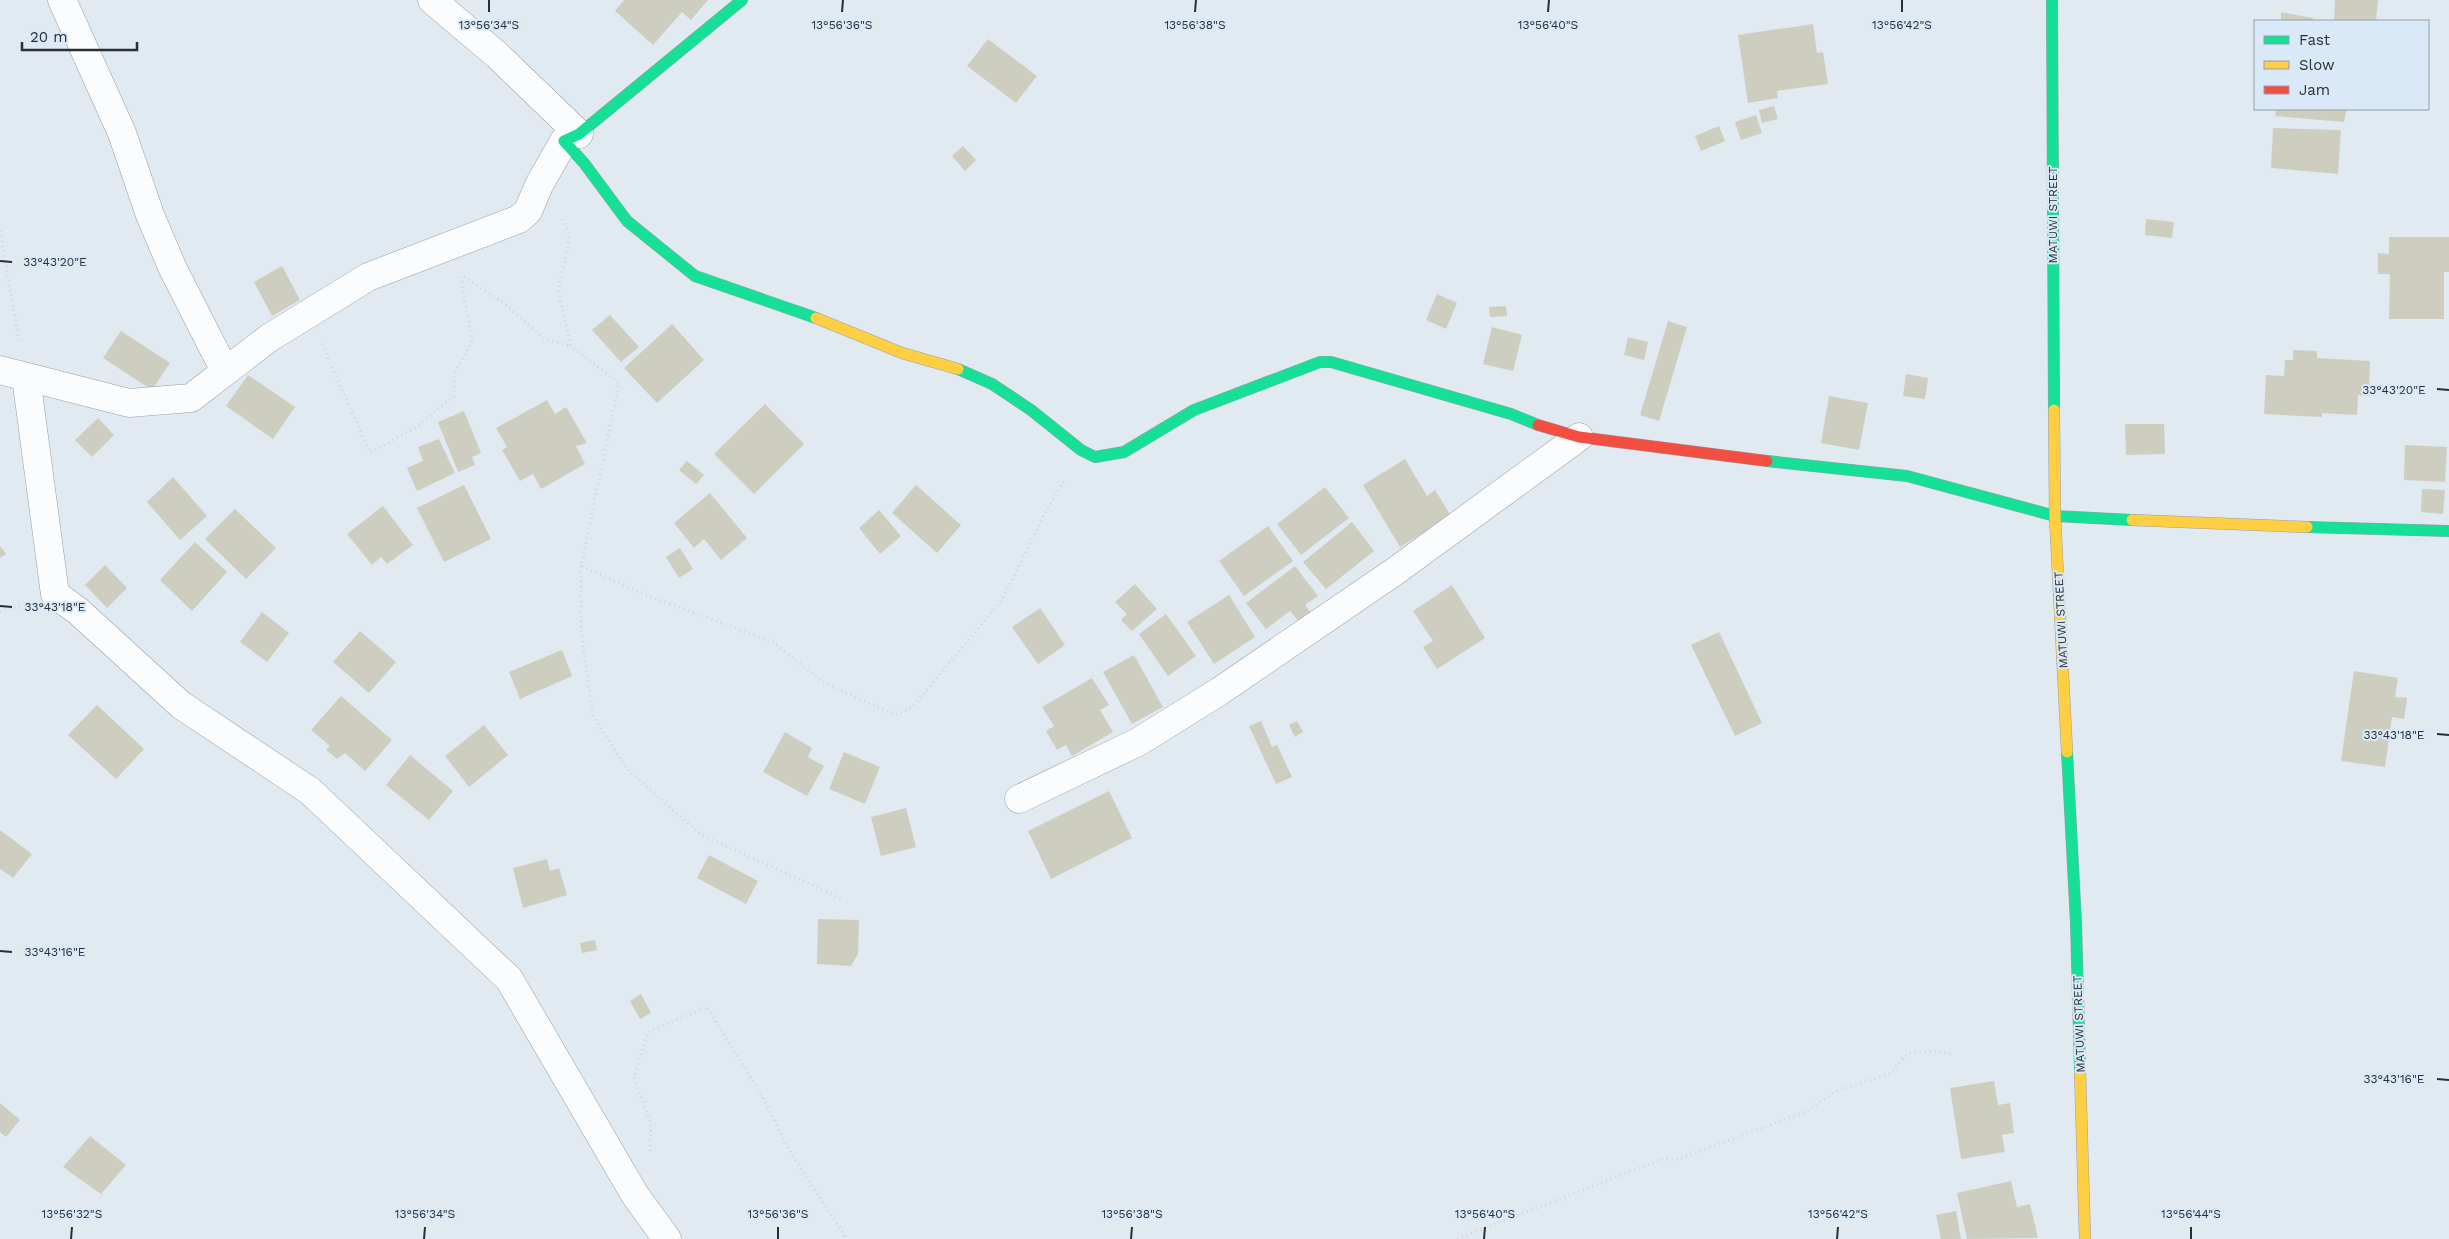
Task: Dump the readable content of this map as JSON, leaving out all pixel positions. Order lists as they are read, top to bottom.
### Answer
{
  "streets": {
    "street": ["MATUWI STREET"]
  },
  "legend": ["Fast", "Slow", "Jam"],
  "scale_bar": "20 m",
  "coordinates": [
    "13°56'34\"S",
    "13°56'36\"S",
    "13°56'38\"S",
    "13°56'40\"S",
    "13°56'42\"S",
    "33°43'20\"E",
    "33°43'18\"E",
    "33°43'16\"E",
    "13°56'32\"S",
    "13°56'44\"S"
  ]
}
